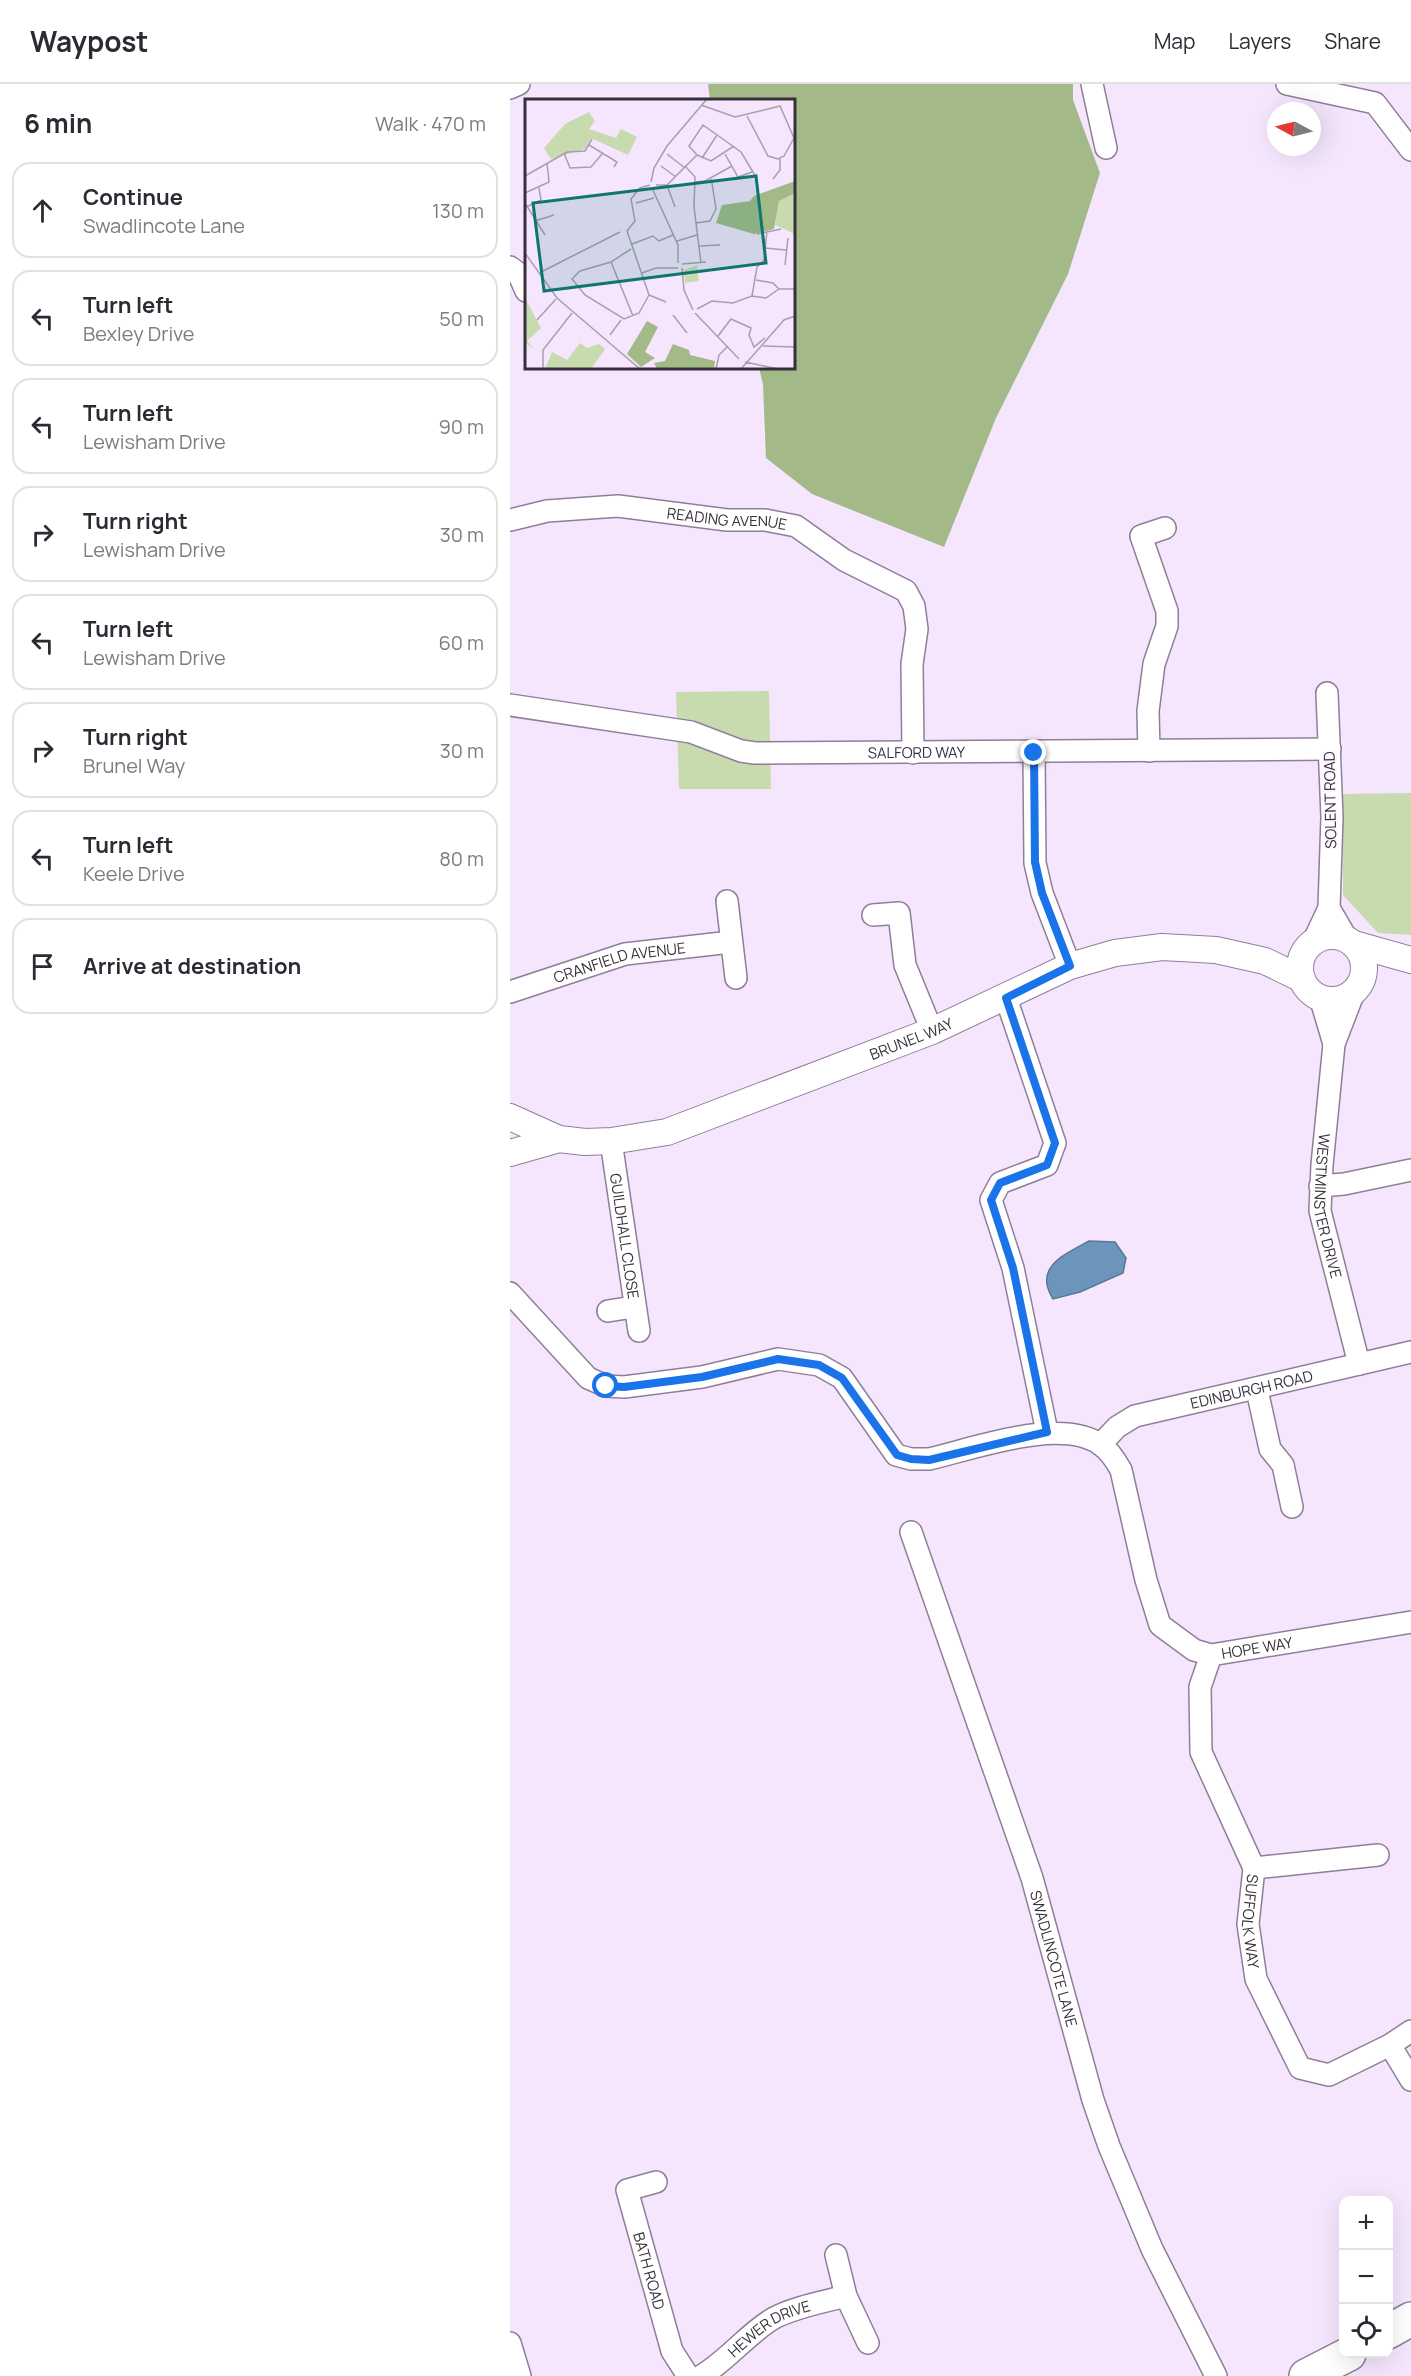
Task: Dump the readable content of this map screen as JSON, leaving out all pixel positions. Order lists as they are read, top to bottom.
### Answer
{
  "streets": {
    "street": [
      "READING AVENUE",
      "SALFORD WAY",
      "SOLENT ROAD",
      "CRANFIELD AVENUE",
      "BRUNEL WAY",
      "WESTMINSTER DRIVE",
      "GUILDHALL CLOSE",
      "EDINBURGH ROAD",
      "HOPE WAY",
      "SUFFOLK WAY",
      "SWADLINCOTE LANE",
      "BATH ROAD",
      "HEWER DRIVE"
    ]
  },
  "crossings": [
    ["READING AVENUE", "SALFORD WAY"],
    ["SALFORD WAY", "SOLENT ROAD"],
    ["SOLENT ROAD", "BRUNEL WAY"],
    ["SOLENT ROAD", "WESTMINSTER DRIVE"],
    ["BRUNEL WAY", "WESTMINSTER DRIVE"],
    ["BRUNEL WAY", "GUILDHALL CLOSE"],
    ["WESTMINSTER DRIVE", "EDINBURGH ROAD"],
    ["EDINBURGH ROAD", "HOPE WAY"],
    ["HOPE WAY", "SUFFOLK WAY"]
  ],
  "north": "left",
  "page": {
    "header": "Waypost",
    "nav": ["Map", "Layers", "Share"],
    "heading": ["6 min", "Walk · 470 m"],
    "list": [
      ["Continue", "Swadlincote Lane", "130 m"],
      ["Turn left", "Bexley Drive", "50 m"],
      ["Turn left", "Lewisham Drive", "90 m"],
      ["Turn right", "Lewisham Drive", "30 m"],
      ["Turn left", "Lewisham Drive", "60 m"],
      ["Turn right", "Brunel Way", "30 m"],
      ["Turn left", "Keele Drive", "80 m"],
      "Arrive at destination"
    ],
    "map_buttons": ["+", "−"]
  }
}
